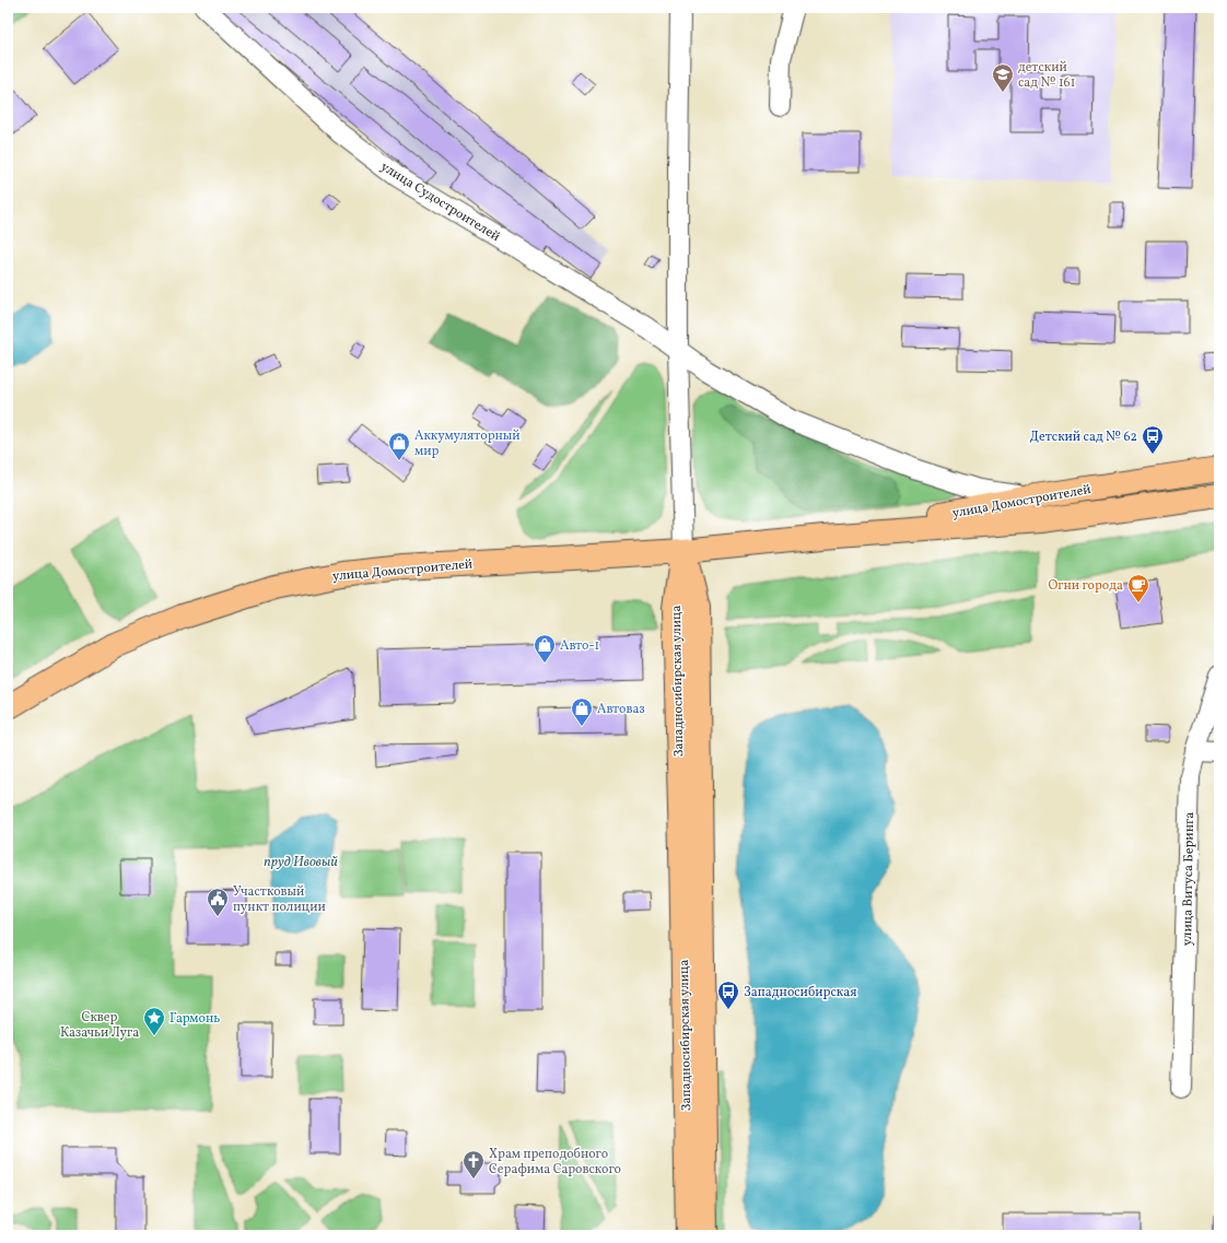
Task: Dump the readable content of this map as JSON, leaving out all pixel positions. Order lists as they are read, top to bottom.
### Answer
{
  "streets": {
    "main road": ["улица Домостроителей", "Западносибирская улица"],
    "street": ["улица Судостроителей", "улица Витуса Беринга"]
  },
  "crossings": [
    ["улица Судостроителей", "улица Домостроителей"],
    ["улица Домостроителей", "Западносибирская улица"]
  ],
  "water": ["пруд Ивовый"],
  "parks": ["Сквер Казачьи Луга"],
  "places": {
    "school or university": ["детский сад № 161"],
    "bus stop": ["Детский сад № 62", "Западносибирская"],
    "shop": ["Аккумуляторный мир", "Авто-1", "Автоваз"],
    "cafe": ["Огни города"],
    "public building": ["Участковый пункт полиции"],
    "place": ["Гармонь"],
    "church": ["Храм преподобного Серафима Саровского"]
  }
}
